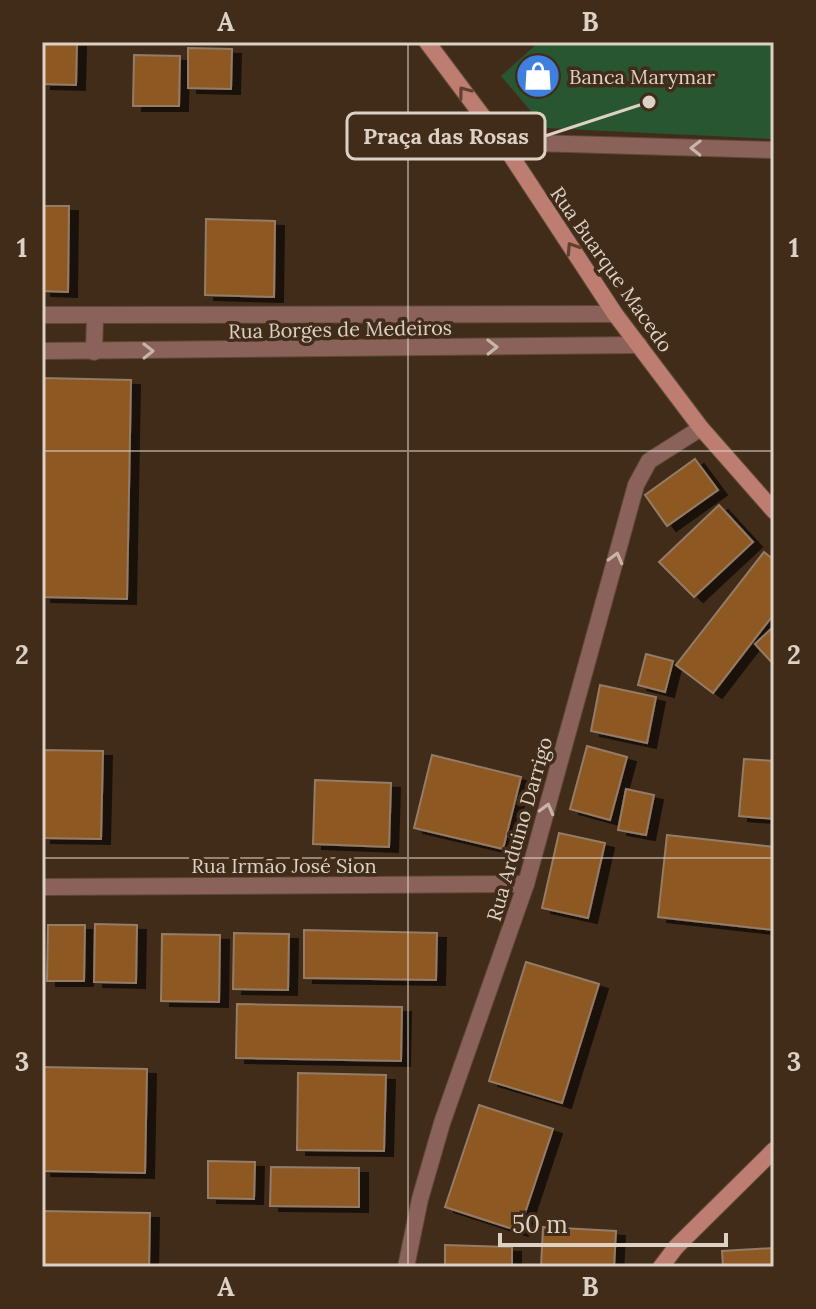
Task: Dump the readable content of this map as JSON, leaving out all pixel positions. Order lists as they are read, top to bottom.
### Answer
{
  "streets": {
    "main road": ["Rua Buarque Macedo"],
    "street": ["Rua Borges de Medeiros", "Rua Arduino Darrigo", "Rua Irmão José Sion"]
  },
  "crossings": [
    ["Rua Buarque Macedo", "Rua Borges de Medeiros"],
    ["Rua Buarque Macedo", "Rua Arduino Darrigo"],
    ["Rua Arduino Darrigo", "Rua Irmão José Sion"]
  ],
  "one_way": ["Rua Buarque Macedo", "Rua Arduino Darrigo"],
  "places": {
    "shop": ["Banca Marymar"],
    "other": ["Praça das Rosas"]
  },
  "scale_bar": "50 m",
  "grid": {
    "columns": ["A", "B"],
    "rows": ["1", "2", "3"]
  }
}
